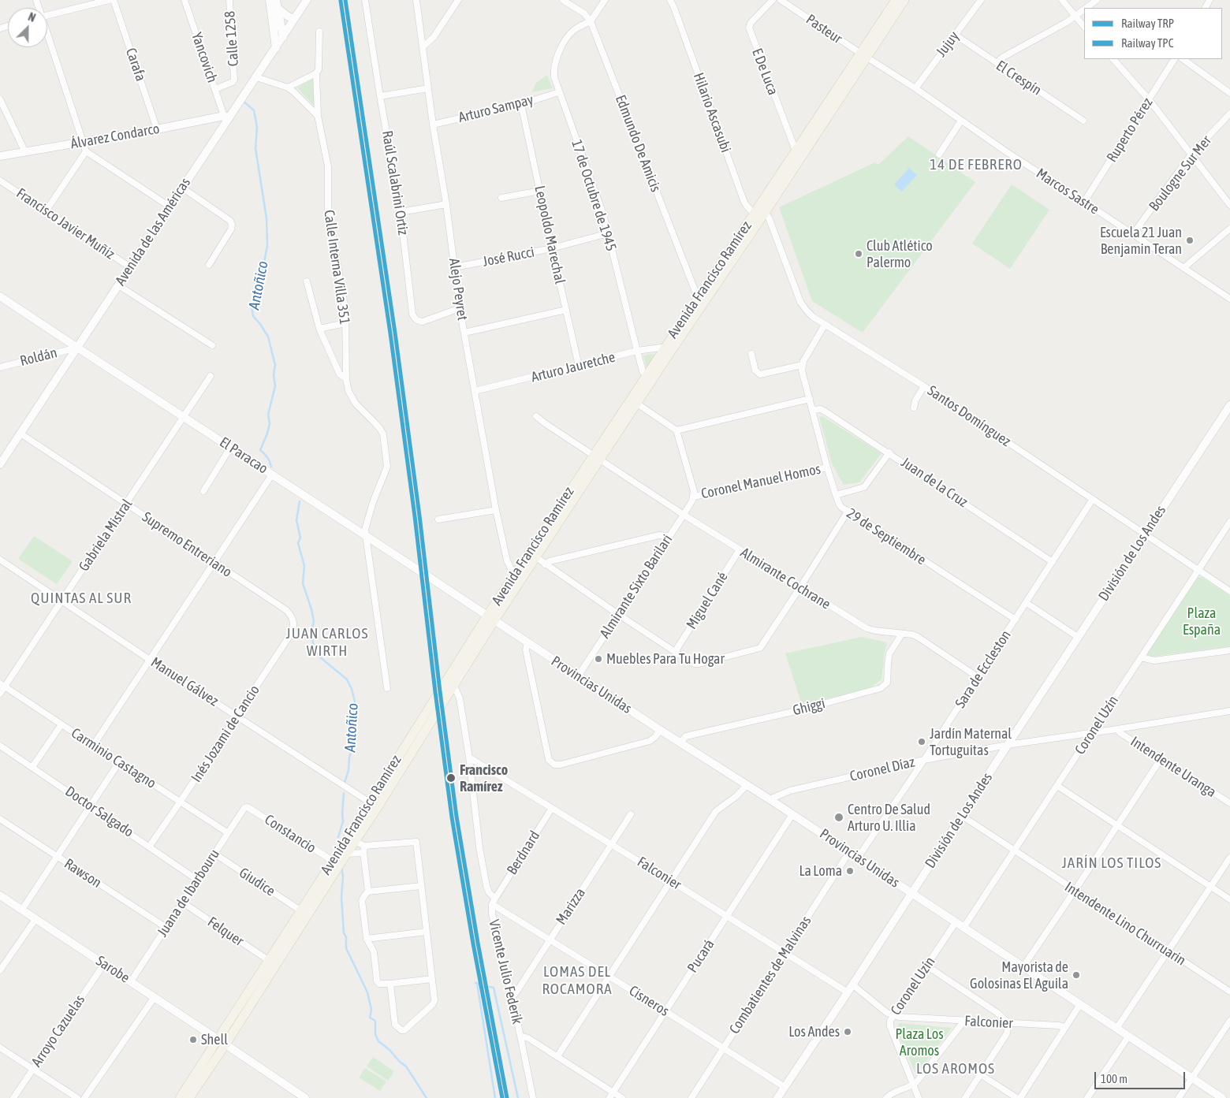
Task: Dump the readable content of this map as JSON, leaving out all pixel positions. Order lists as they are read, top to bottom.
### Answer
{
  "streets": {
    "main road": ["Avenida Francisco Ramírez"],
    "street": [
      "Pasteur",
      "Calle 1258",
      "Jujuy",
      "Yancovich",
      "Carafa",
      "E De Luca",
      "El Crespín",
      "Arturo Sampay",
      "Hilario Ascasubi",
      "Ruperto Pérez",
      "Álvarez Condarco",
      "Edmundo De Amicis",
      "Boulogne Sur Mer",
      "Raúl Scalabrini Ortiz",
      "Marcos Sastre",
      "17 de Octubre de 1945",
      "Francisco Javier Muñiz",
      "Avenida de las Américas",
      "Leopoldo Marechal",
      "José Rucci",
      "Calle Interna Villa 351",
      "Alejo Peyret",
      "Roldán",
      "Arturo Jauretche",
      "Santos Domínguez",
      "El Paracao",
      "Coronel Manuel Homos",
      "Juan de la Cruz",
      "Gabriela Mistral",
      "29 de Septiembre",
      "Supremo Entreriano",
      "División de Los Andes",
      "Almirante Cochrane",
      "Almirante Sixto Barilari",
      "Miguel Cané",
      "Sara de Eccleston",
      "Manuel Gálvez",
      "Provincias Unidas",
      "Ghiggi",
      "Coronel Uzín",
      "Inés Jozami de Cancio",
      "Carminio Castagno",
      "Intendente Uranga",
      "Coronel Díaz",
      "Doctor Salgado",
      "Constancio",
      "Berdnard",
      "Rawson",
      "Falconier",
      "Giudice",
      "Juana de Ibarbouru",
      "Marizza",
      "Intendente Lino Churruarin",
      "Felquer",
      "Pucará",
      "Sarobe",
      "Vicente Julio Federik",
      "Combatientes de Malvinas",
      "Cisneros",
      "Arroyo Cazuelas"
    ]
  },
  "crossings": [
    ["Pasteur", "Marcos Sastre"],
    ["Pasteur", "Avenida Francisco Ramírez"],
    ["Calle 1258", "Yancovich"],
    ["Jujuy", "El Crespín"],
    ["Jujuy", "Marcos Sastre"],
    ["Yancovich", "Álvarez Condarco"],
    ["Yancovich", "Avenida de las Américas"],
    ["Carafa", "Álvarez Condarco"],
    ["E De Luca", "Avenida Francisco Ramírez"],
    ["Arturo Sampay", "17 de Octubre de 1945"],
    ["Arturo Sampay", "Leopoldo Marechal"],
    ["Arturo Sampay", "Alejo Peyret"],
    ["Hilario Ascasubi", "Avenida Francisco Ramírez"],
    ["Ruperto Pérez", "Marcos Sastre"],
    ["Álvarez Condarco", "Avenida de las Américas"],
    ["Edmundo De Amicis", "17 de Octubre de 1945"],
    ["Edmundo De Amicis", "Avenida Francisco Ramírez"],
    ["Boulogne Sur Mer", "Marcos Sastre"],
    ["Raúl Scalabrini Ortiz", "Alejo Peyret"],
    ["Marcos Sastre", "Avenida Francisco Ramírez"],
    ["17 de Octubre de 1945", "José Rucci"],
    ["17 de Octubre de 1945", "Avenida Francisco Ramírez"],
    ["17 de Octubre de 1945", "Arturo Jauretche"],
    ["Francisco Javier Muñiz", "Avenida de las Américas"],
    ["Avenida de las Américas", "Roldán"],
    ["Avenida de las Américas", "El Paracao"],
    ["Avenida de las Américas", "Supremo Entreriano"],
    ["Leopoldo Marechal", "José Rucci"],
    ["Leopoldo Marechal", "Arturo Jauretche"],
    ["José Rucci", "Alejo Peyret"],
    ["Calle Interna Villa 351", "El Paracao"],
    ["Avenida Francisco Ramírez", "Alejo Peyret"],
    ["Avenida Francisco Ramírez", "Arturo Jauretche"],
    ["Avenida Francisco Ramírez", "Santos Domínguez"],
    ["Avenida Francisco Ramírez", "El Paracao"],
    ["Avenida Francisco Ramírez", "Almirante Cochrane"],
    ["Avenida Francisco Ramírez", "Manuel Gálvez"],
    ["Avenida Francisco Ramírez", "Provincias Unidas"],
    ["Avenida Francisco Ramírez", "Constancio"],
    ["Avenida Francisco Ramírez", "Giudice"],
    ["Avenida Francisco Ramírez", "Felquer"],
    ["Avenida Francisco Ramírez", "Sarobe"],
    ["Avenida Francisco Ramírez", "Vicente Julio Federik"],
    ["Alejo Peyret", "Arturo Jauretche"],
    ["Roldán", "El Paracao"],
    ["Santos Domínguez", "División de Los Andes"],
    ["Santos Domínguez", "Sara de Eccleston"],
    ["Santos Domínguez", "Coronel Uzín"],
    ["El Paracao", "Gabriela Mistral"],
    ["El Paracao", "Provincias Unidas"],
    ["Coronel Manuel Homos", "29 de Septiembre"],
    ["Coronel Manuel Homos", "Almirante Sixto Barilari"],
    ["Juan de la Cruz", "29 de Septiembre"],
    ["Juan de la Cruz", "Sara de Eccleston"],
    ["Gabriela Mistral", "Supremo Entreriano"],
    ["Gabriela Mistral", "Manuel Gálvez"],
    ["Gabriela Mistral", "Carminio Castagno"],
    ["29 de Septiembre", "Sara de Eccleston"],
    ["Supremo Entreriano", "Inés Jozami de Cancio"],
    ["División de Los Andes", "Provincias Unidas"],
    ["División de Los Andes", "Coronel Díaz"],
    ["División de Los Andes", "Falconier"],
    ["División de Los Andes", "Intendente Lino Churruarin"],
    ["División de Los Andes", "Cisneros"],
    ["Almirante Cochrane", "Almirante Sixto Barilari"],
    ["Almirante Cochrane", "Miguel Cané"],
    ["Almirante Cochrane", "Sara de Eccleston"],
    ["Almirante Cochrane", "Ghiggi"],
    ["Almirante Sixto Barilari", "Provincias Unidas"],
    ["Sara de Eccleston", "Provincias Unidas"],
    ["Sara de Eccleston", "Coronel Díaz"],
    ["Manuel Gálvez", "Inés Jozami de Cancio"],
    ["Provincias Unidas", "Ghiggi"],
    ["Provincias Unidas", "Coronel Uzín"],
    ["Provincias Unidas", "Coronel Díaz"],
    ["Provincias Unidas", "Pucará"],
    ["Provincias Unidas", "Combatientes de Malvinas"],
    ["Coronel Uzín", "Coronel Díaz"],
    ["Coronel Uzín", "Falconier"],
    ["Coronel Uzín", "Intendente Lino Churruarin"],
    ["Inés Jozami de Cancio", "Carminio Castagno"],
    ["Inés Jozami de Cancio", "Doctor Salgado"],
    ["Carminio Castagno", "Juana de Ibarbouru"],
    ["Intendente Uranga", "Coronel Díaz"],
    ["Doctor Salgado", "Juana de Ibarbouru"],
    ["Constancio", "Juana de Ibarbouru"],
    ["Berdnard", "Falconier"],
    ["Berdnard", "Vicente Julio Federik"],
    ["Berdnard", "Cisneros"],
    ["Rawson", "Juana de Ibarbouru"],
    ["Falconier", "Marizza"],
    ["Falconier", "Pucará"],
    ["Falconier", "Vicente Julio Federik"],
    ["Falconier", "Combatientes de Malvinas"],
    ["Giudice", "Juana de Ibarbouru"],
    ["Juana de Ibarbouru", "Felquer"],
    ["Juana de Ibarbouru", "Sarobe"],
    ["Marizza", "Vicente Julio Federik"],
    ["Marizza", "Cisneros"],
    ["Pucará", "Cisneros"],
    ["Sarobe", "Arroyo Cazuelas"],
    ["Vicente Julio Federik", "Cisneros"],
    ["Combatientes de Malvinas", "Cisneros"]
  ],
  "districts": [
    "14 DE FEBRERO",
    "QUINTAS AL SUR",
    "JUAN CARLOS WIRTH",
    "JARÍN LOS TILOS",
    "LOMAS DEL ROCAMORA",
    "LOS AROMOS"
  ],
  "water": ["Antoñico"],
  "parks": ["Plaza España", "Plaza Los Aromos"],
  "places": [
    "Escuela 21 Juan Benjamin Teran",
    "Club Atlético Palermo",
    "Muebles Para Tu Hogar",
    "Jardín Maternal Tortuguitas",
    "Francisco Ramírez",
    "Centro De Salud Arturo U. Illia",
    "La Loma",
    "Mayorista de Golosinas El Aguila",
    "Los Andes",
    "Shell"
  ],
  "lines": ["rail line TRP", "rail line TPC"],
  "legend": ["Railway TRP", "Railway TPC"],
  "scale_bar": "100 m",
  "north": "top right"
}
